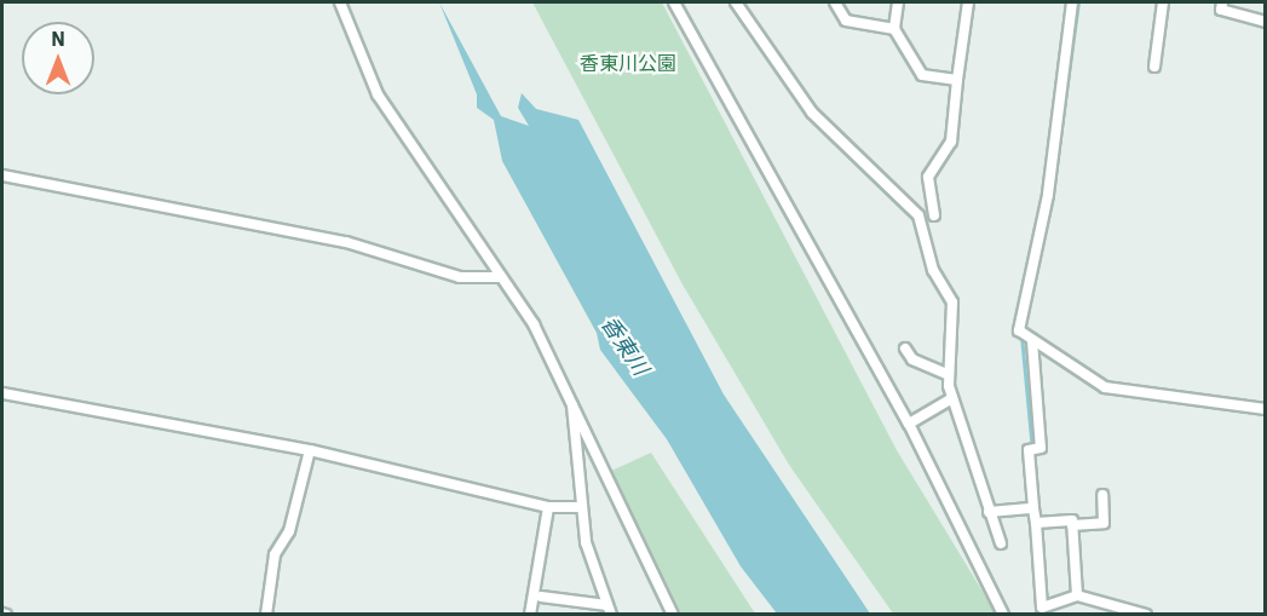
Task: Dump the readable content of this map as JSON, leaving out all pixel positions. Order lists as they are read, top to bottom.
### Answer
{
  "water": ["香東川"],
  "parks": ["香東川公園"],
  "north": "top"
}
